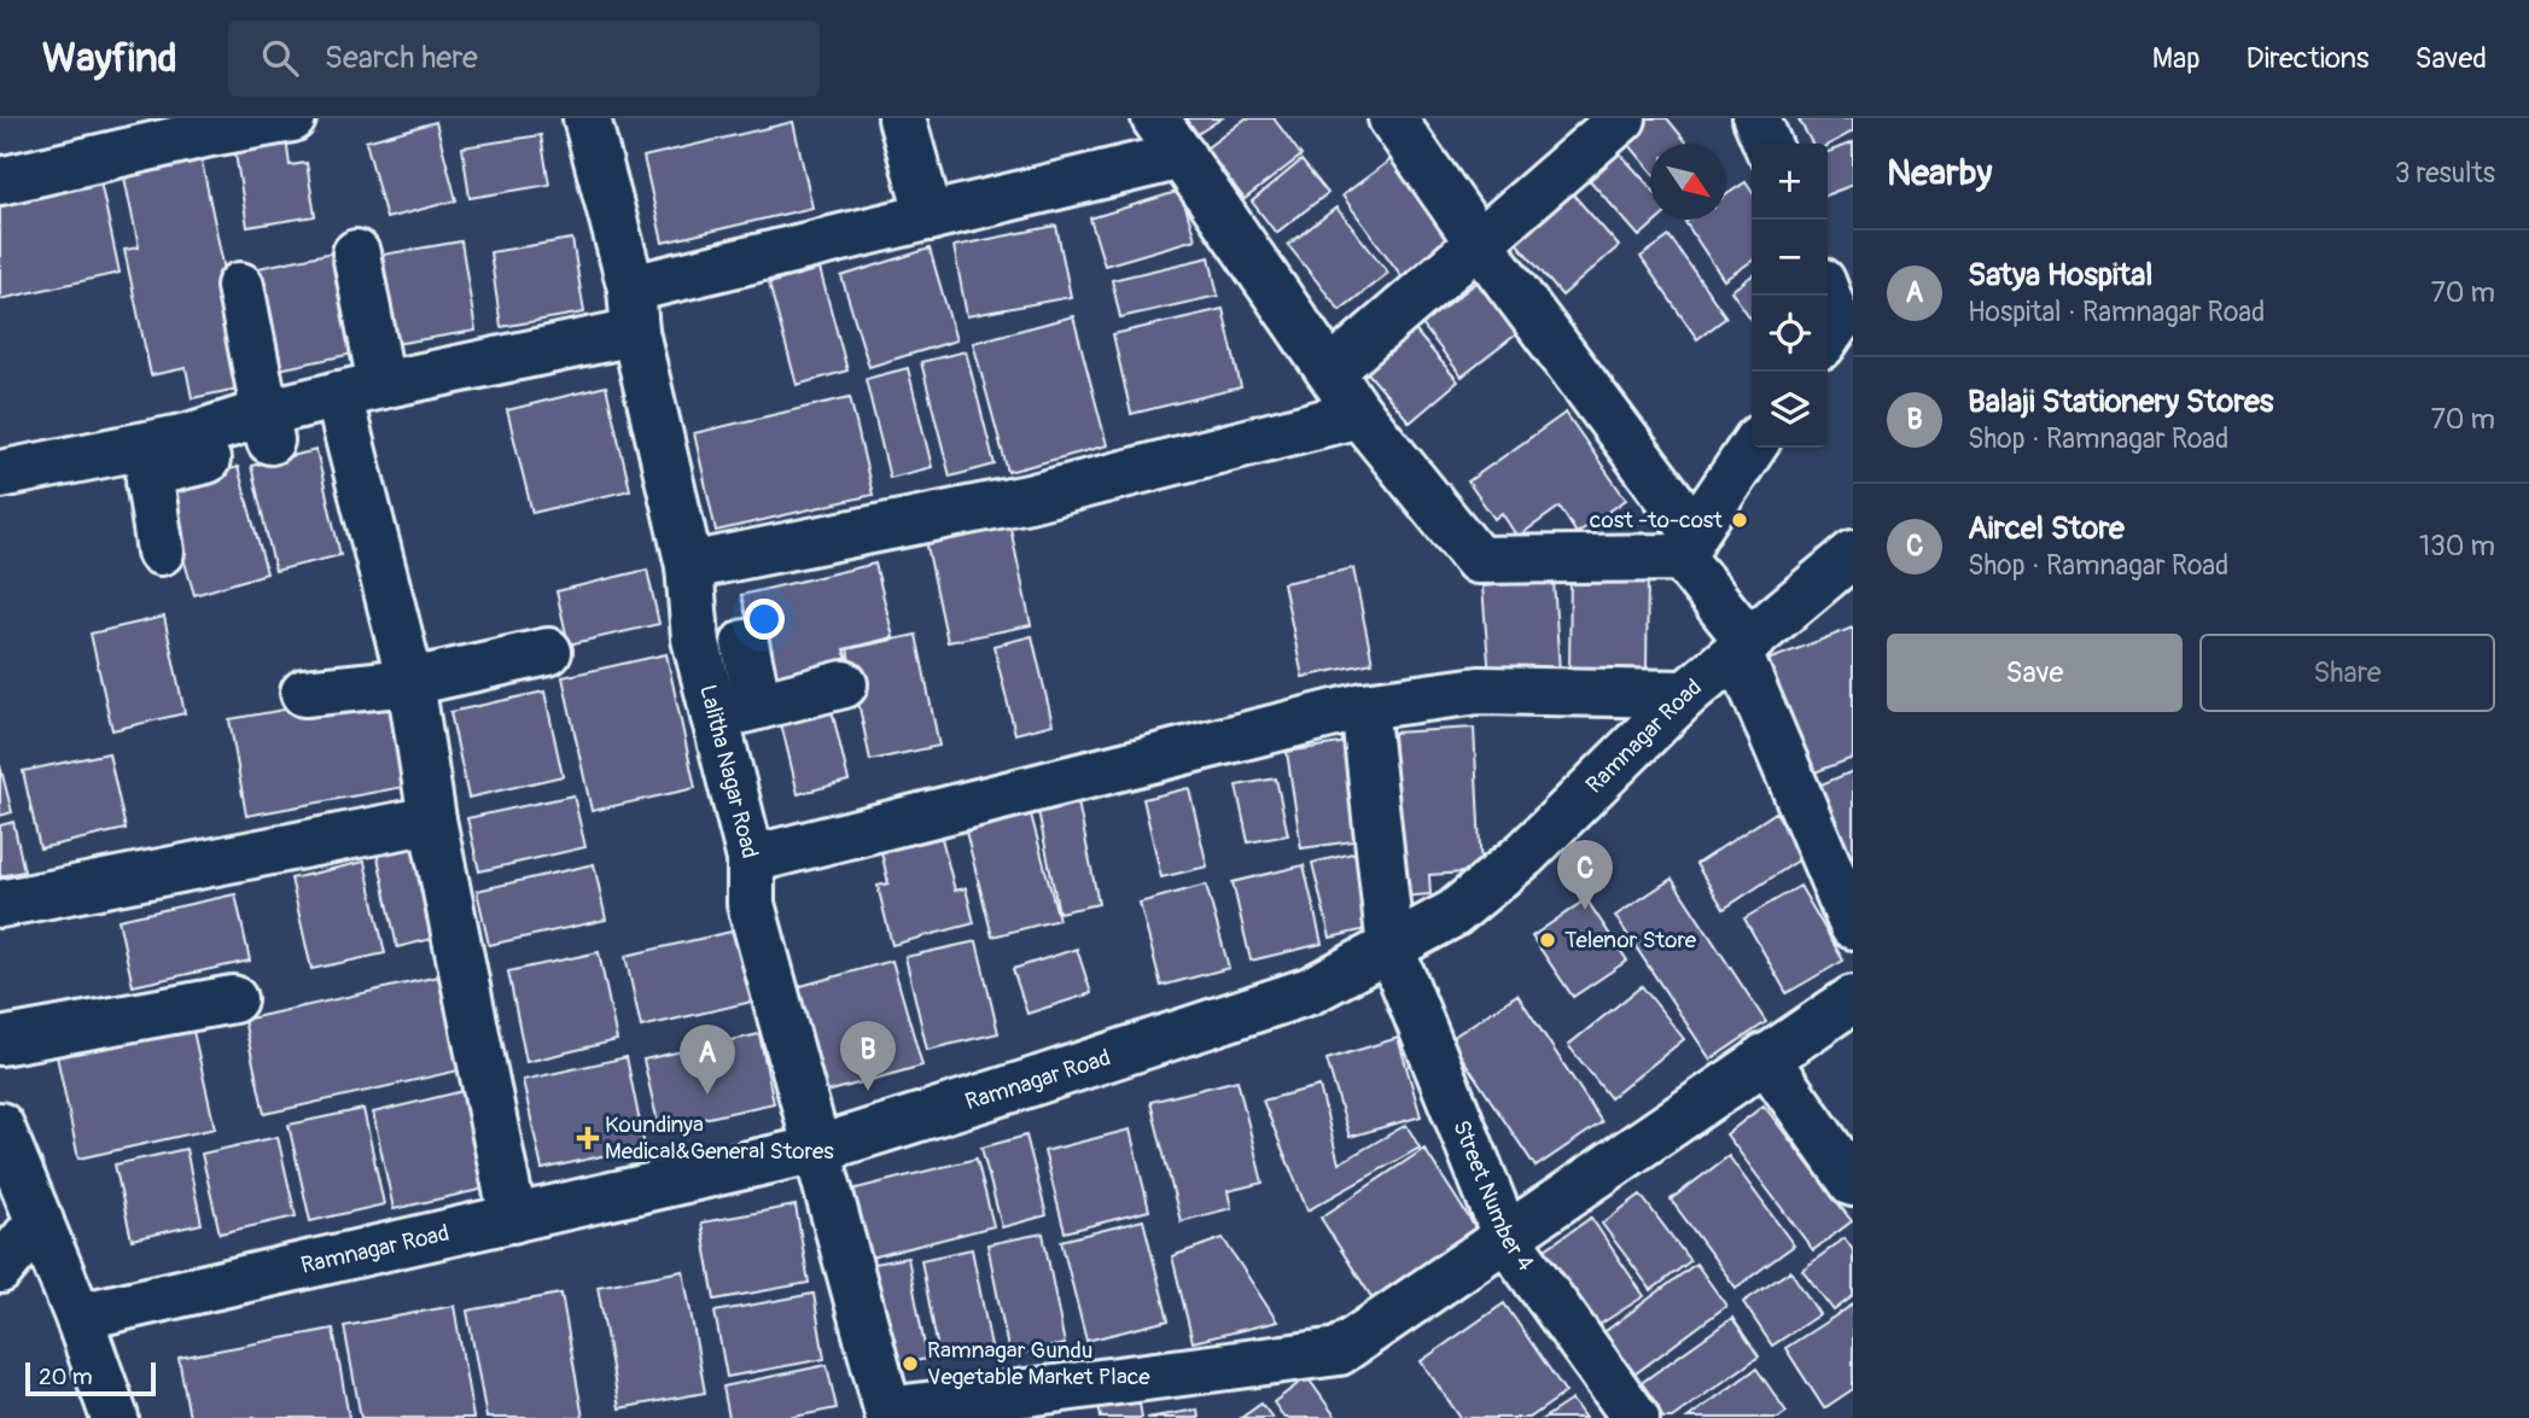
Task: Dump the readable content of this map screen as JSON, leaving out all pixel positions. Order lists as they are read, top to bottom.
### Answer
{
  "streets": {
    "street": ["Ramnagar Road", "Lalitha Nagar Road", "Street Number 4"]
  },
  "crossings": [
    ["Ramnagar Road", "Lalitha Nagar Road"],
    ["Ramnagar Road", "Street Number 4"]
  ],
  "places": {
    "other": ["cost -to-cost", "Telenor Store", "Ramnagar Gundu Vegetable Market Place"],
    "health": ["Koundinya Medical&General Stores"]
  },
  "scale_bar": "20 m",
  "north": "bottom right",
  "page": {
    "header": "Wayfind",
    "search": "Search here",
    "nav": ["Map", "Directions", "Saved"],
    "heading": ["Nearby", "3 results"],
    "map_buttons": ["+", "−"],
    "list": [
      {
        "mark": "A",
        "name": "Satya Hospital",
        "note": "Hospital · Ramnagar Road",
        "value": "70 m"
      },
      {
        "mark": "B",
        "name": "Balaji Stationery Stores",
        "note": "Shop · Ramnagar Road",
        "value": "70 m"
      },
      {
        "mark": "C",
        "name": "Aircel Store",
        "note": "Shop · Ramnagar Road",
        "value": "130 m"
      }
    ],
    "buttons": ["Save", "Share"],
    "pins": ["C", "B", "A"],
    "scale": "20 m"
  }
}
